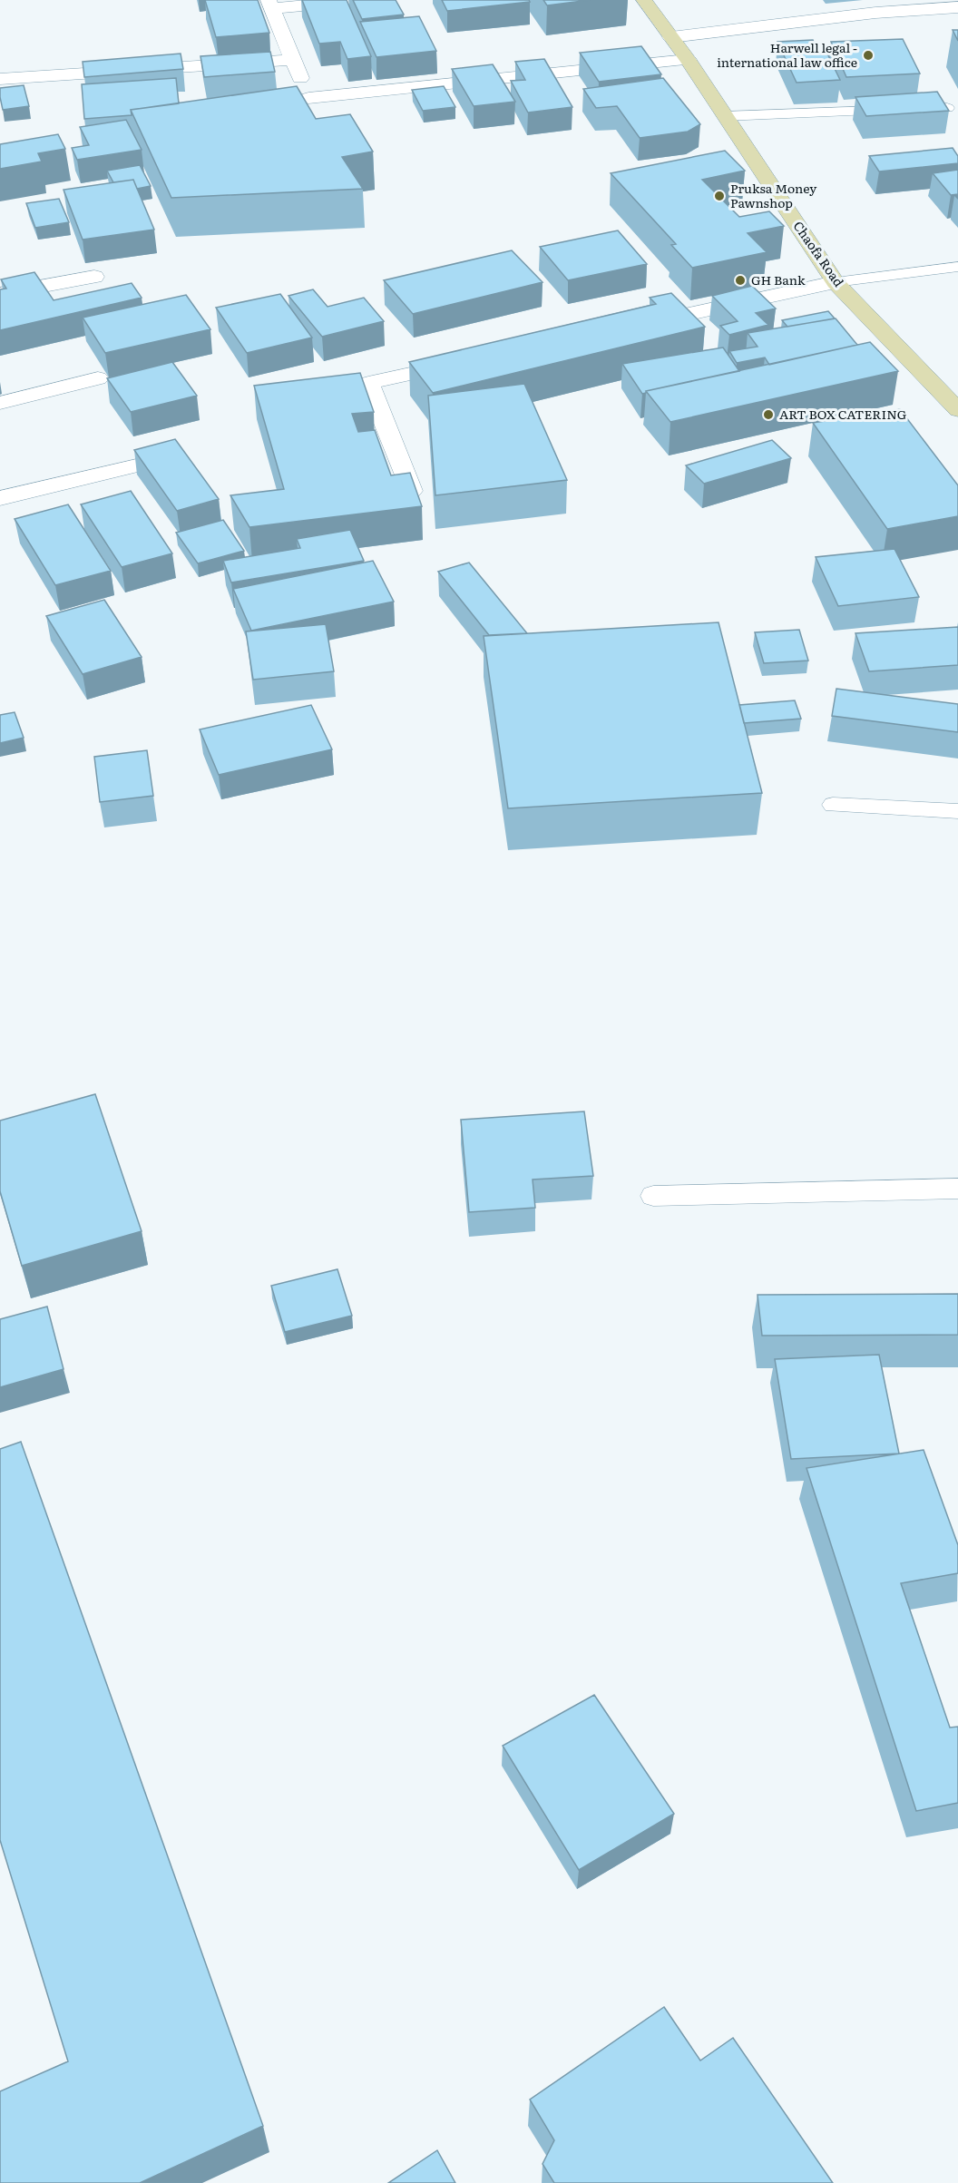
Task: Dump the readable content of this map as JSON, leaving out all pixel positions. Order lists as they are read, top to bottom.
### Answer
{
  "streets": {
    "main road": ["Chaofa Road"]
  },
  "places": [
    "Harwell legal - international law office",
    "Pruksa Money Pawnshop",
    "GH Bank",
    "ART BOX CATERING"
  ]
}
